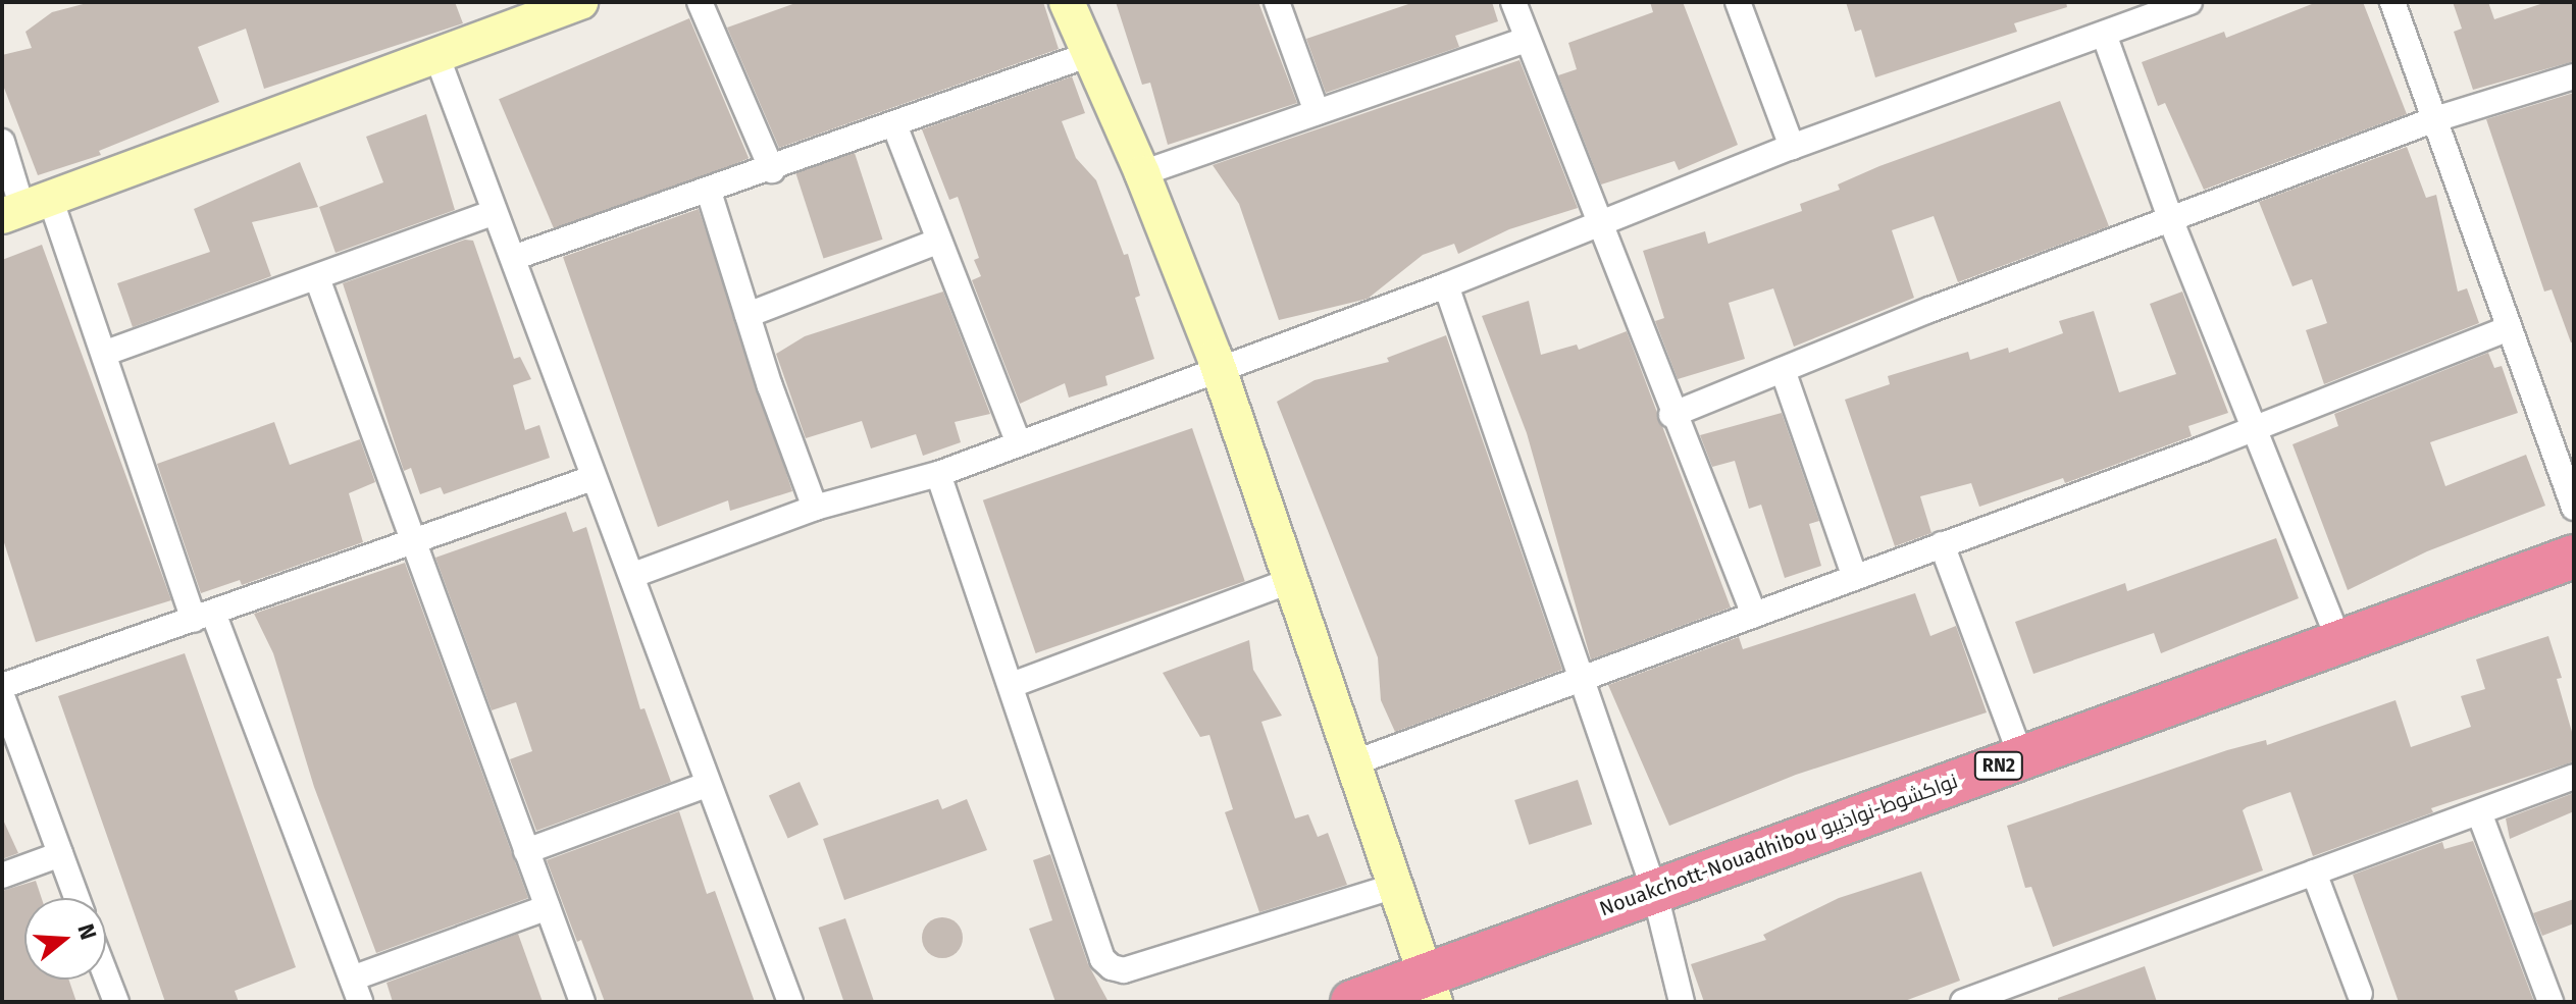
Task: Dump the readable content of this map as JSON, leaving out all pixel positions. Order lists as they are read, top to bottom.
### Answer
{
  "streets": {
    "highway": ["RN2", "Nouakchott-Nouadhibou نواكشوط-نواذيبو"]
  },
  "north": "right"
}
